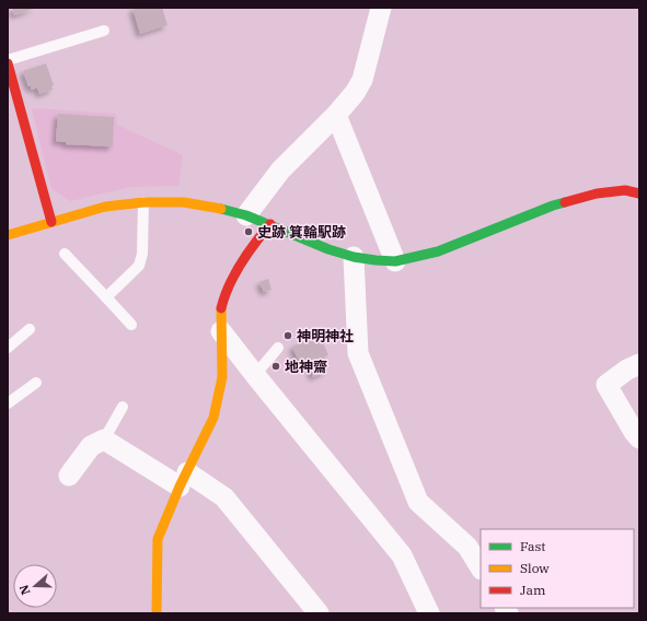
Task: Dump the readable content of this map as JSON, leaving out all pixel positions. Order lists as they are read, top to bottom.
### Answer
{
  "places": ["史跡 箕輪駅跡", "神明神社", "地神齋"],
  "legend": ["Fast", "Slow", "Jam"],
  "north": "left"
}
